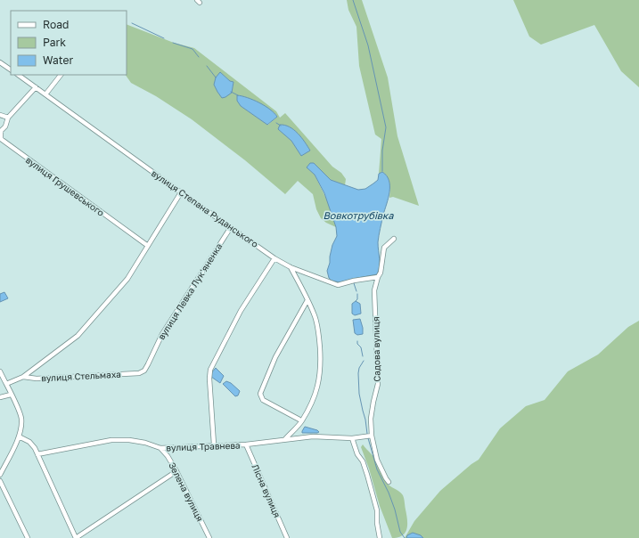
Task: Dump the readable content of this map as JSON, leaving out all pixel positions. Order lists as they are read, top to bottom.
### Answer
{
  "streets": {
    "street": [
      "вулиця Грушевського",
      "вулиця Степана Руданського",
      "вулиця Левка Лук'яненка",
      "Садова вулиця",
      "вулиця Стельмаха",
      "вулиця Травнева",
      "Лісна вулиця",
      "Зелена вулиця"
    ]
  },
  "crossings": [
    ["вулиця Грушевського", "вулиця Степана Руданського"],
    ["вулиця Степана Руданського", "вулиця Левка Лук'яненка"],
    ["вулиця Степана Руданського", "Садова вулиця"],
    ["вулиця Левка Лук'яненка", "вулиця Стельмаха"],
    ["Садова вулиця", "вулиця Травнева"],
    ["вулиця Травнева", "Лісна вулиця"],
    ["вулиця Травнева", "Зелена вулиця"]
  ],
  "water": ["Вовкотрубівка"],
  "legend": ["Road", "Park", "Water"]
}
